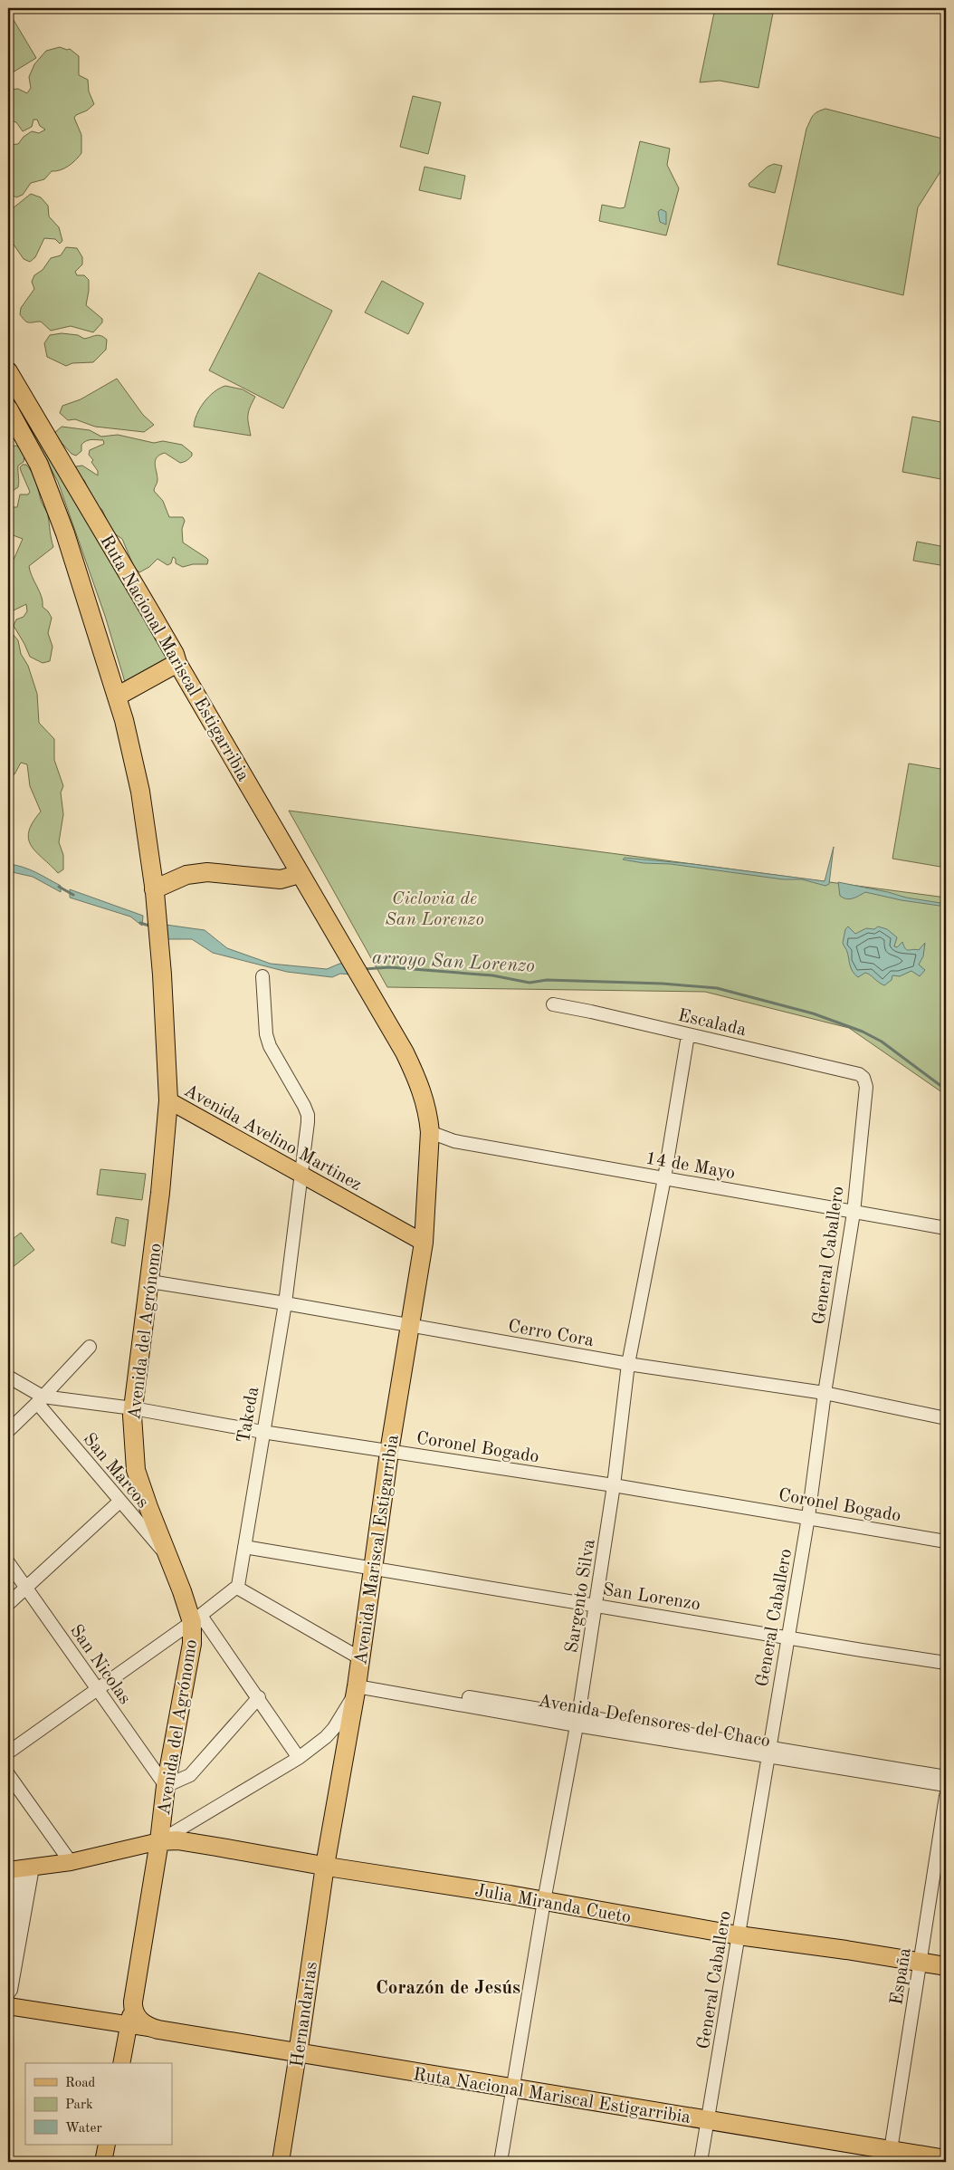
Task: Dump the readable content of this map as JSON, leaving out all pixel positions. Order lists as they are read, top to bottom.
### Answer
{
  "streets": {
    "highway": [
      "Ruta Nacional Mariscal Estigarribia",
      "Avenida del Agrónomo",
      "Avenida Mariscal Estigarribia",
      "Julia Miranda Cueto",
      "Hernandarias"
    ],
    "main road": ["Avenida Avelino Martinez"],
    "street": [
      "Escalada",
      "14 de Mayo",
      "General Caballero",
      "Cerro Cora",
      "Takeda",
      "Coronel Bogado",
      "San Marcos",
      "Sargento Silva",
      "San Lorenzo",
      "San Nicolas",
      "Avenida Defensores del Chaco",
      "España"
    ]
  },
  "crossings": [
    ["Ruta Nacional Mariscal Estigarribia", "14 de Mayo"],
    ["Ruta Nacional Mariscal Estigarribia", "General Caballero"],
    ["Ruta Nacional Mariscal Estigarribia", "Avenida del Agrónomo"],
    ["Ruta Nacional Mariscal Estigarribia", "Avenida Mariscal Estigarribia"],
    ["Ruta Nacional Mariscal Estigarribia", "Sargento Silva"],
    ["Ruta Nacional Mariscal Estigarribia", "España"],
    ["Ruta Nacional Mariscal Estigarribia", "Hernandarias"],
    ["Escalada", "General Caballero"],
    ["Escalada", "Sargento Silva"],
    ["Avenida Avelino Martinez", "Avenida del Agrónomo"],
    ["Avenida Avelino Martinez", "Takeda"],
    ["Avenida Avelino Martinez", "Avenida Mariscal Estigarribia"],
    ["14 de Mayo", "General Caballero"],
    ["14 de Mayo", "Avenida Mariscal Estigarribia"],
    ["14 de Mayo", "Sargento Silva"],
    ["General Caballero", "Cerro Cora"],
    ["General Caballero", "Coronel Bogado"],
    ["General Caballero", "San Lorenzo"],
    ["General Caballero", "Avenida Defensores del Chaco"],
    ["General Caballero", "Julia Miranda Cueto"],
    ["Avenida del Agrónomo", "Cerro Cora"],
    ["Avenida del Agrónomo", "Coronel Bogado"],
    ["Avenida del Agrónomo", "San Marcos"],
    ["Avenida del Agrónomo", "San Nicolas"],
    ["Avenida del Agrónomo", "Julia Miranda Cueto"],
    ["Cerro Cora", "Takeda"],
    ["Cerro Cora", "Avenida Mariscal Estigarribia"],
    ["Cerro Cora", "Sargento Silva"],
    ["Takeda", "Coronel Bogado"],
    ["Takeda", "San Lorenzo"],
    ["Coronel Bogado", "San Marcos"],
    ["Coronel Bogado", "Avenida Mariscal Estigarribia"],
    ["Coronel Bogado", "Sargento Silva"],
    ["Avenida Mariscal Estigarribia", "San Lorenzo"],
    ["Avenida Mariscal Estigarribia", "Avenida Defensores del Chaco"],
    ["Avenida Mariscal Estigarribia", "Julia Miranda Cueto"],
    ["Avenida Mariscal Estigarribia", "Hernandarias"],
    ["Sargento Silva", "San Lorenzo"],
    ["Sargento Silva", "Avenida Defensores del Chaco"],
    ["Sargento Silva", "Julia Miranda Cueto"],
    ["Julia Miranda Cueto", "España"],
    ["Julia Miranda Cueto", "Hernandarias"]
  ],
  "districts": ["Corazón de Jesús"],
  "water": ["arroyo San Lorenzo"],
  "parks": ["Ciclovia de San Lorenzo"],
  "legend": ["Road", "Park", "Water"]
}
